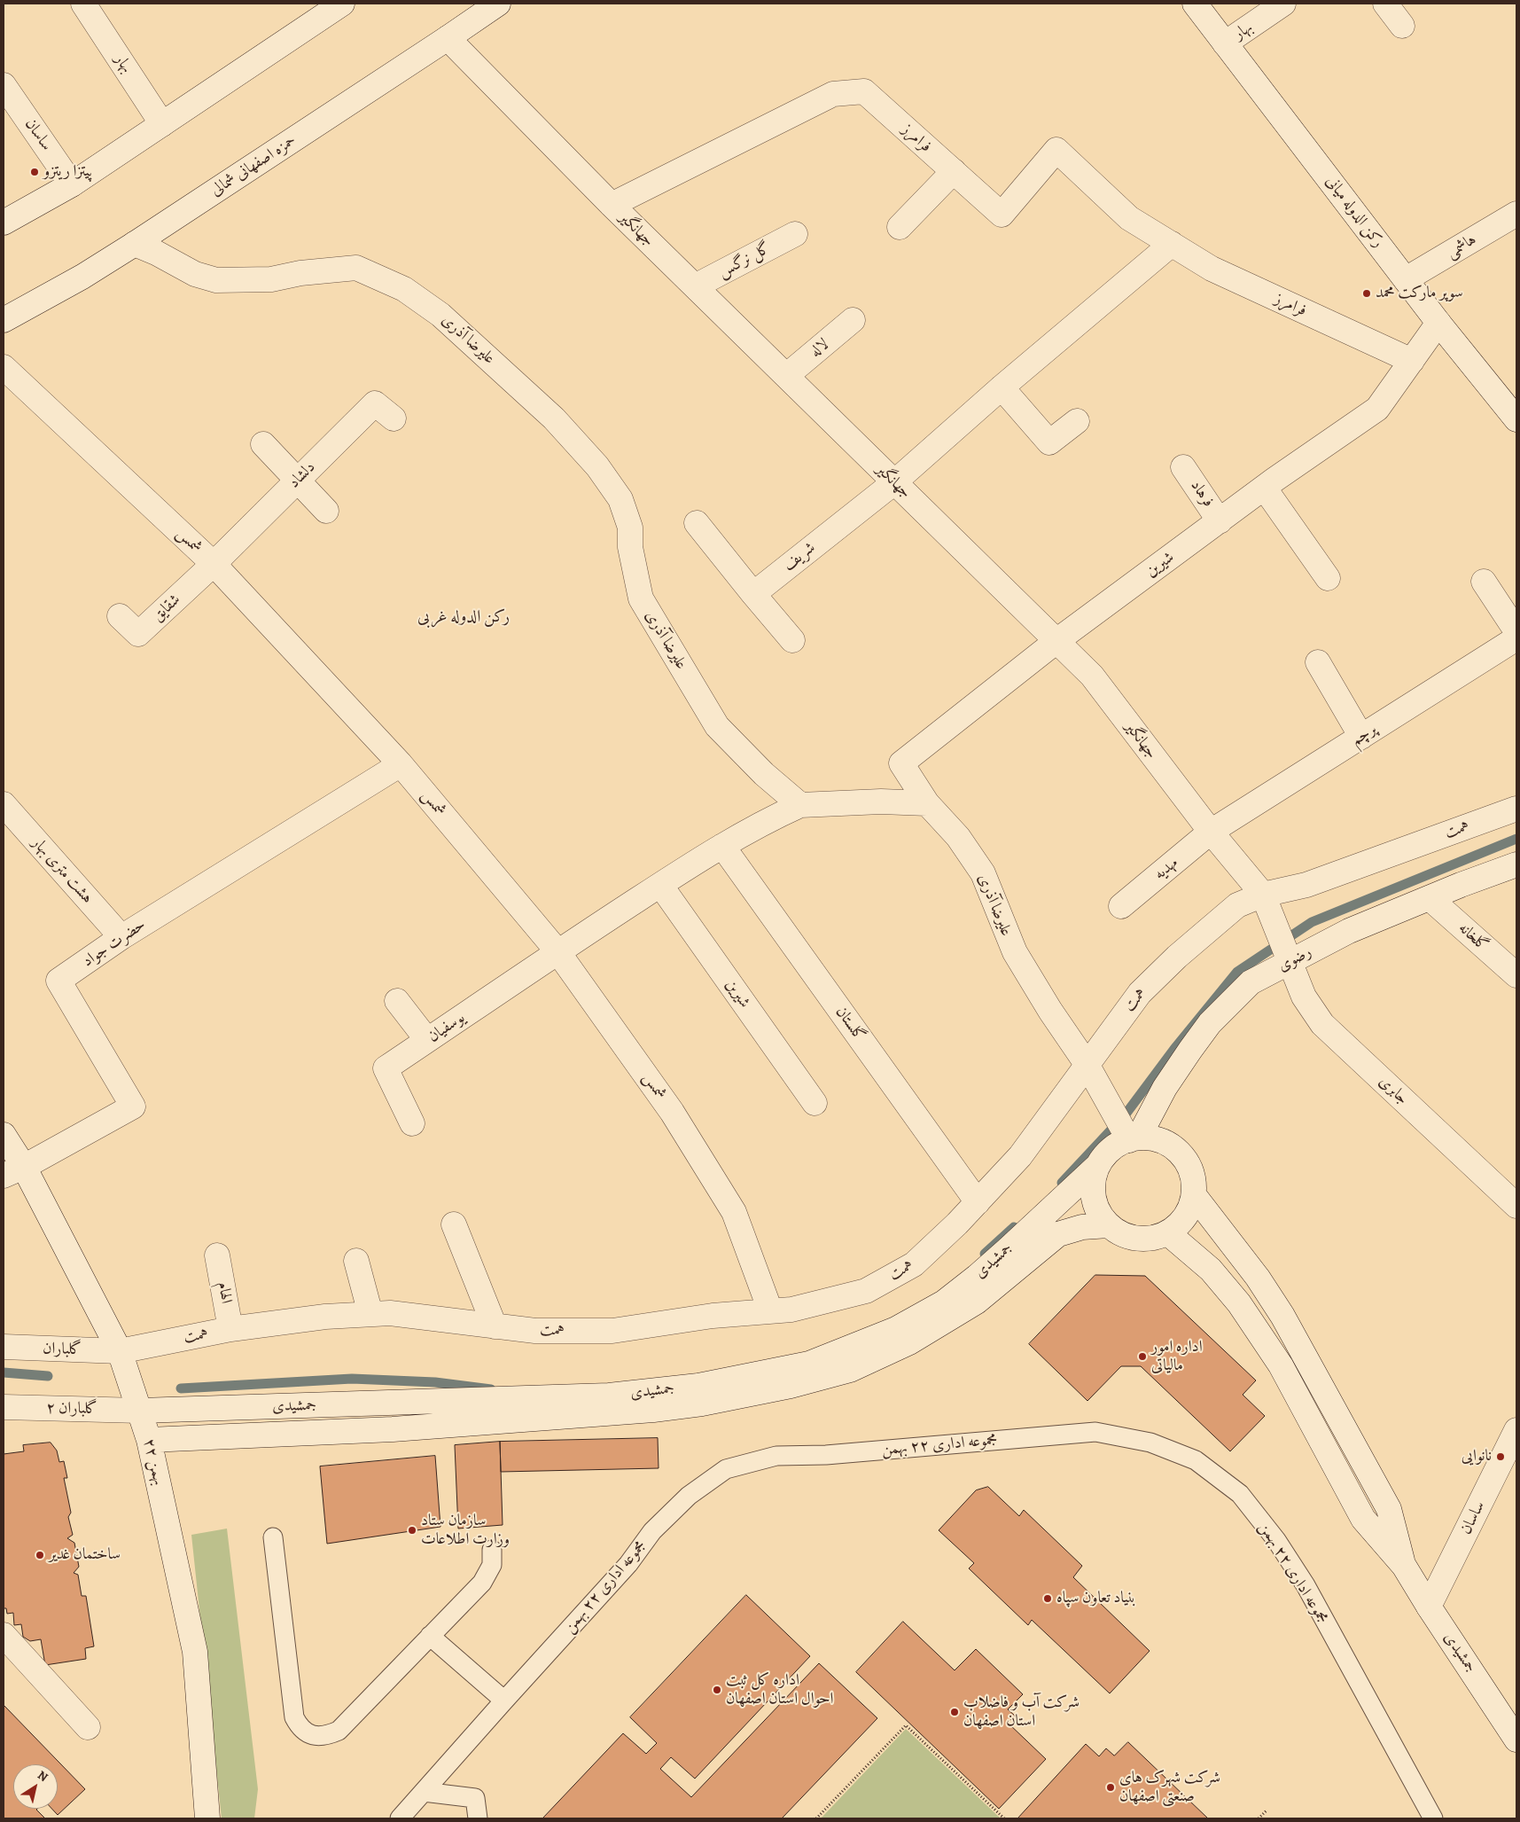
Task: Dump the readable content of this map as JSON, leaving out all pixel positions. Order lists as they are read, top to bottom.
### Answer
{
  "streets": {
    "street": [
      "بهار",
      "ساسان",
      "فرامرز",
      "حمزه اصفهانی شمالی",
      "رکن الدوله میانی",
      "جهانگیر",
      "هاشمی",
      "گل نرگس",
      "علیرضا آذری",
      "لاله",
      "دلشاد",
      "فرهاد",
      "شمس",
      "شریف",
      "شیرین",
      "شقایق",
      "پرچم",
      "همت",
      "مهدیه",
      "هشت متری بهار",
      "گلخانه",
      "حضرت جواد",
      "رضوی",
      "گلستان",
      "یوسفیان",
      "جابری",
      "جمشیدی",
      "الهام",
      "گلباران",
      "گلباران ۲",
      "۲۲ بهمن"
    ],
    "lane": ["مجموعه اداری ۲۲ بهمن"]
  },
  "crossings": [
    ["بهار", "رکن الدوله میانی"],
    ["ساسان", "جمشیدی"],
    ["فرامرز", "جهانگیر"],
    ["فرامرز", "شیرین"],
    ["حمزه اصفهانی شمالی", "جهانگیر"],
    ["حمزه اصفهانی شمالی", "علیرضا آذری"],
    ["رکن الدوله میانی", "هاشمی"],
    ["رکن الدوله میانی", "شیرین"],
    ["جهانگیر", "گل نرگس"],
    ["جهانگیر", "لاله"],
    ["جهانگیر", "شریف"],
    ["جهانگیر", "شیرین"],
    ["جهانگیر", "پرچم"],
    ["جهانگیر", "همت"],
    ["جهانگیر", "مهدیه"],
    ["جهانگیر", "رضوی"],
    ["جهانگیر", "جابری"],
    ["علیرضا آذری", "شیرین"],
    ["علیرضا آذری", "همت"],
    ["علیرضا آذری", "رضوی"],
    ["علیرضا آذری", "جمشیدی"],
    ["دلشاد", "شمس"],
    ["دلشاد", "شقایق"],
    ["فرهاد", "شیرین"],
    ["شمس", "شقایق"],
    ["شمس", "همت"],
    ["شمس", "حضرت جواد"],
    ["شمس", "یوسفیان"],
    ["پرچم", "مهدیه"],
    ["همت", "گلستان"],
    ["همت", "الهام"],
    ["همت", "گلباران"],
    ["همت", "۲۲ بهمن"],
    ["هشت متری بهار", "حضرت جواد"],
    ["گلخانه", "رضوی"],
    ["حضرت جواد", "۲۲ بهمن"],
    ["رضوی", "جابری"],
    ["رضوی", "جمشیدی"],
    ["جمشیدی", "گلباران ۲"],
    ["جمشیدی", "۲۲ بهمن"],
    ["گلباران", "۲۲ بهمن"],
    ["گلباران ۲", "۲۲ بهمن"]
  ],
  "districts": ["رکن الدوله غربی"],
  "places": [
    "پیتزا ریتزو",
    "سوپر مارکت محمد",
    "اداره امور مالیاتی",
    "نانوایی",
    "سازمان ستاد وزارت اطلاعات",
    "ساختمان غدیر",
    "بنیاد تعاون سپاه",
    "اداره کل ثبت احوال استان اصفهان",
    "شرکت آب و فاضلاب استان اصفهان",
    "شرکت شهرک های صنعتی اصفهان"
  ],
  "north": "top right"
}
